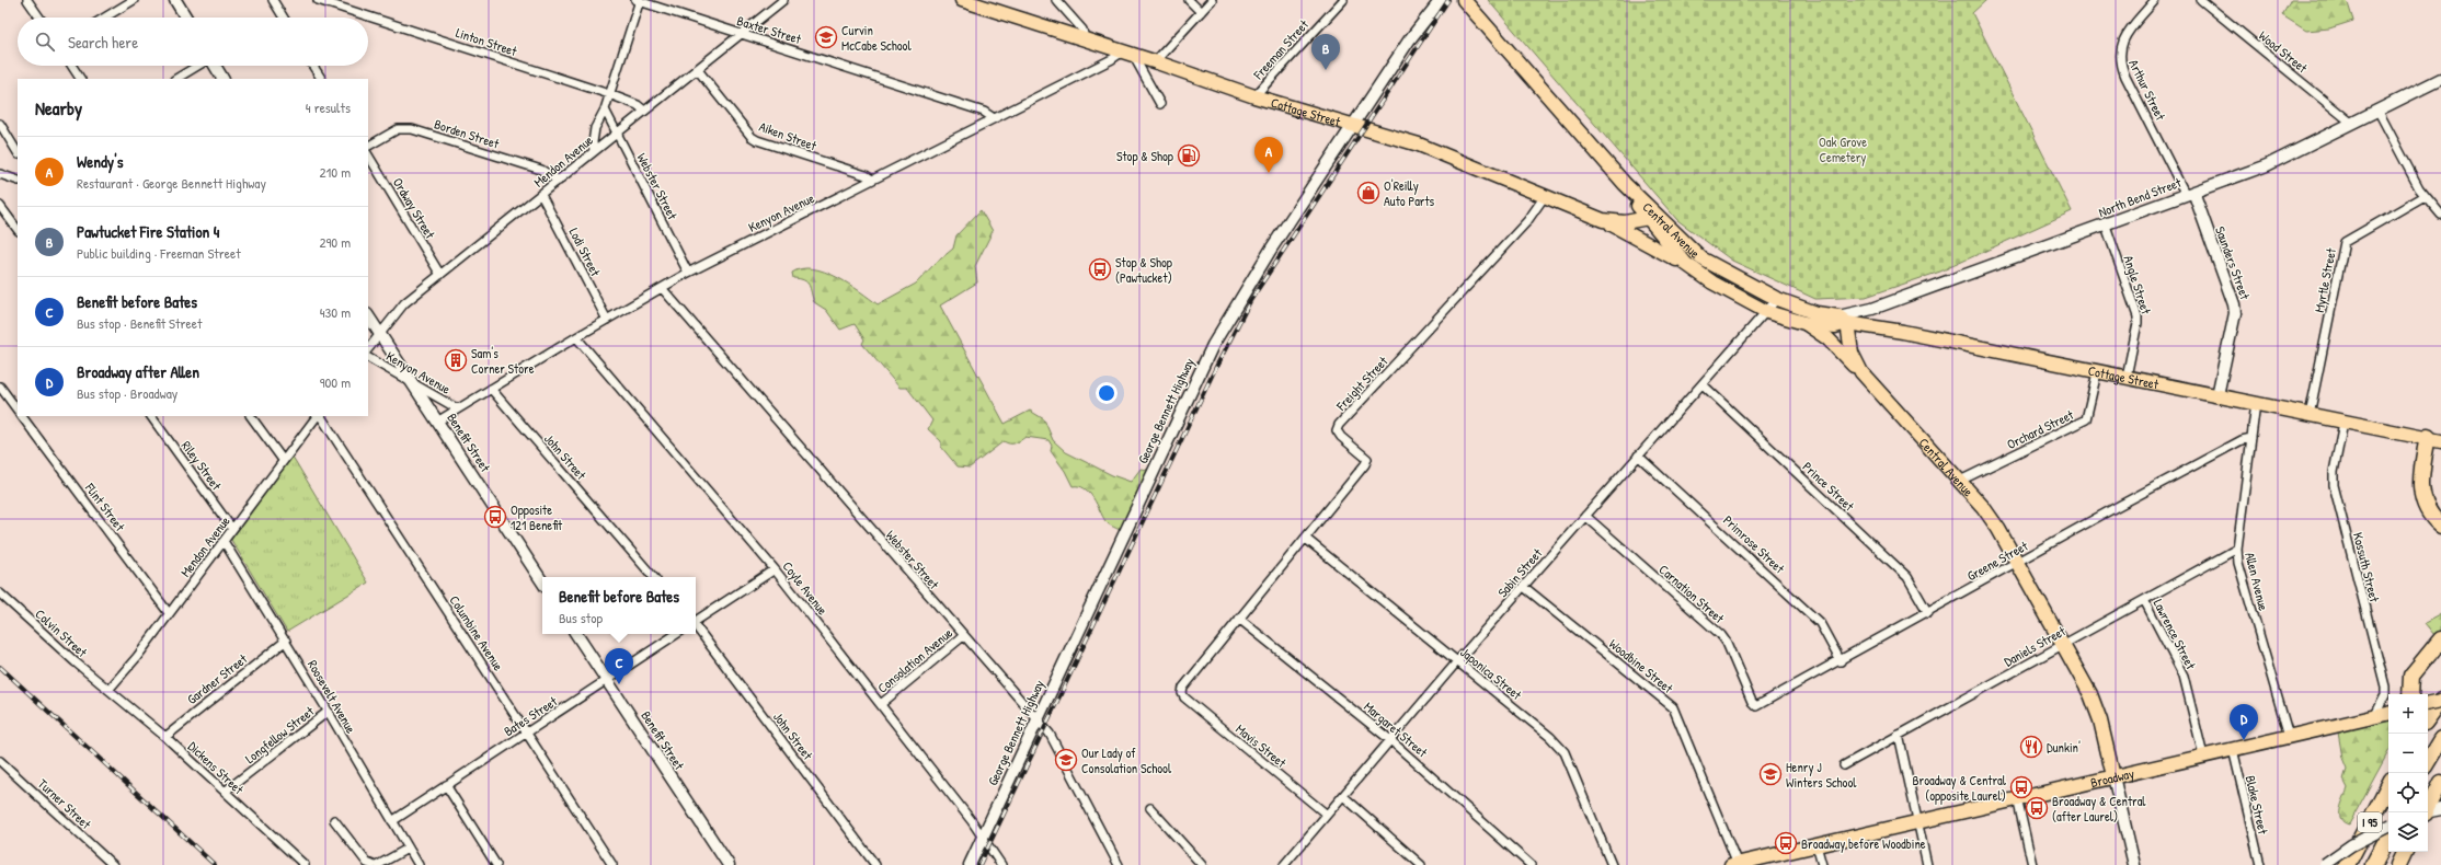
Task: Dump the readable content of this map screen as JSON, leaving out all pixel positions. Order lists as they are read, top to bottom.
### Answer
{
  "streets": {
    "highway": ["I 95"],
    "main road": ["Cottage Street", "Central Avenue", "Broadway"],
    "street": [
      "Baxter Street",
      "Linton Street",
      "Freeman Street",
      "Wood Street",
      "Arthur Street",
      "Borden Street",
      "Aiken Street",
      "Mendon Avenue",
      "Webster Street",
      "North Bend Street",
      "Ordway Street",
      "Kenyon Avenue",
      "Lodi Street",
      "Saunders Street",
      "Myrtle Street",
      "Angle Street",
      "Freight Street",
      "George Bennett Highway",
      "Orchard Street",
      "Benefit Street",
      "John Street",
      "Riley Street",
      "Prince Street",
      "Flint Street",
      "Primrose Street",
      "Greene Street",
      "Kossuth Street",
      "Sabin Street",
      "Allen Avenue",
      "Coyle Avenue",
      "Carnation Street",
      "Colvin Street",
      "Columbine Avenue",
      "Lawrence Street",
      "Daniels Street",
      "Consolation Avenue",
      "Woodbine Street",
      "Japonica Street",
      "Gardner Street",
      "Roosevelt Avenue",
      "Bates Street",
      "Margaret Street",
      "Longfellow Street",
      "Mavis Street",
      "Dickens Street",
      "Turner Street",
      "Blake Street"
    ]
  },
  "crossings": [
    ["Baxter Street", "Mendon Avenue"],
    ["Baxter Street", "Kenyon Avenue"],
    ["Linton Street", "Mendon Avenue"],
    ["Freeman Street", "Cottage Street"],
    ["Wood Street", "North Bend Street"],
    ["Arthur Street", "North Bend Street"],
    ["Arthur Street", "Saunders Street"],
    ["Cottage Street", "North Bend Street"],
    ["Cottage Street", "Kenyon Avenue"],
    ["Cottage Street", "Central Avenue"],
    ["Cottage Street", "Saunders Street"],
    ["Cottage Street", "Myrtle Street"],
    ["Cottage Street", "Angle Street"],
    ["Cottage Street", "Freight Street"],
    ["Cottage Street", "George Bennett Highway"],
    ["Cottage Street", "Orchard Street"],
    ["Cottage Street", "Kossuth Street"],
    ["Cottage Street", "Allen Avenue"],
    ["Borden Street", "Mendon Avenue"],
    ["Aiken Street", "Mendon Avenue"],
    ["Aiken Street", "Kenyon Avenue"],
    ["Mendon Avenue", "Webster Street"],
    ["Mendon Avenue", "Ordway Street"],
    ["Mendon Avenue", "Lodi Street"],
    ["Mendon Avenue", "Benefit Street"],
    ["Mendon Avenue", "Riley Street"],
    ["Mendon Avenue", "Flint Street"],
    ["Mendon Avenue", "Colvin Street"],
    ["Mendon Avenue", "Roosevelt Avenue"],
    ["Mendon Avenue", "Dickens Street"],
    ["Webster Street", "Kenyon Avenue"],
    ["Webster Street", "George Bennett Highway"],
    ["Webster Street", "Consolation Avenue"],
    ["North Bend Street", "Central Avenue"],
    ["North Bend Street", "Saunders Street"],
    ["North Bend Street", "Angle Street"],
    ["Kenyon Avenue", "Lodi Street"],
    ["Kenyon Avenue", "Benefit Street"],
    ["Kenyon Avenue", "John Street"],
    ["Kenyon Avenue", "Coyle Avenue"],
    ["Central Avenue", "Orchard Street"],
    ["Central Avenue", "Greene Street"],
    ["Central Avenue", "Sabin Street"],
    ["Central Avenue", "Daniels Street"],
    ["Central Avenue", "Broadway"],
    ["Freight Street", "Japonica Street"],
    ["Freight Street", "Margaret Street"],
    ["Freight Street", "Mavis Street"],
    ["George Bennett Highway", "Coyle Avenue"],
    ["Benefit Street", "Bates Street"],
    ["Prince Street", "Greene Street"],
    ["Prince Street", "Sabin Street"],
    ["Primrose Street", "Greene Street"],
    ["Primrose Street", "Sabin Street"],
    ["Greene Street", "Allen Avenue"],
    ["Greene Street", "Carnation Street"],
    ["Kossuth Street", "Broadway"],
    ["Sabin Street", "Carnation Street"],
    ["Sabin Street", "Woodbine Street"],
    ["Sabin Street", "Japonica Street"],
    ["Sabin Street", "Margaret Street"],
    ["Sabin Street", "Mavis Street"],
    ["Allen Avenue", "Daniels Street"],
    ["Allen Avenue", "Broadway"],
    ["Coyle Avenue", "Consolation Avenue"],
    ["Colvin Street", "Dickens Street"],
    ["Columbine Avenue", "Bates Street"],
    ["Lawrence Street", "Daniels Street"],
    ["Lawrence Street", "Broadway"],
    ["Woodbine Street", "Broadway"],
    ["Gardner Street", "Roosevelt Avenue"],
    ["Gardner Street", "Dickens Street"],
    ["Roosevelt Avenue", "Bates Street"],
    ["Roosevelt Avenue", "Longfellow Street"],
    ["Longfellow Street", "Dickens Street"],
    ["Broadway", "Blake Street"]
  ],
  "parks": ["Oak Grove Cemetery"],
  "places": {
    "school or university": ["Curvin McCabe School", "Our Lady of Consolation School", "Henry J Winters School"],
    "fuel station": ["Stop & Shop"],
    "shop": ["O'Reilly Auto Parts"],
    "bus stop": [
      "Stop & Shop (Pawtucket)",
      "Opposite 121 Benefit",
      "Broadway & Central (opposite Laurel)",
      "Broadway & Central (after Laurel)",
      "Broadway before Woodbine"
    ],
    "building": ["Sam's Corner Store"],
    "restaurant": ["Dunkin'"]
  },
  "page": {
    "search": "Search here",
    "pins": [
      "B",
      "A",
      "C",
      "D"
    ],
    "heading": ["Nearby", "4 results"],
    "list": [
      {
        "mark": "A",
        "name": "Wendy's",
        "note": "Restaurant · George Bennett Highway",
        "value": "210 m"
      },
      {
        "mark": "B",
        "name": "Pawtucket Fire Station 4",
        "note": "Public building · Freeman Street",
        "value": "290 m"
      },
      {
        "mark": "C",
        "name": "Benefit before Bates",
        "note": "Bus stop · Benefit Street",
        "value": "430 m"
      },
      {
        "mark": "D",
        "name": "Broadway after Allen",
        "note": "Bus stop · Broadway",
        "value": "900 m"
      }
    ],
    "popup": ["Benefit before Bates", "Bus stop"],
    "map_buttons": ["+", "−"]
  }
}
